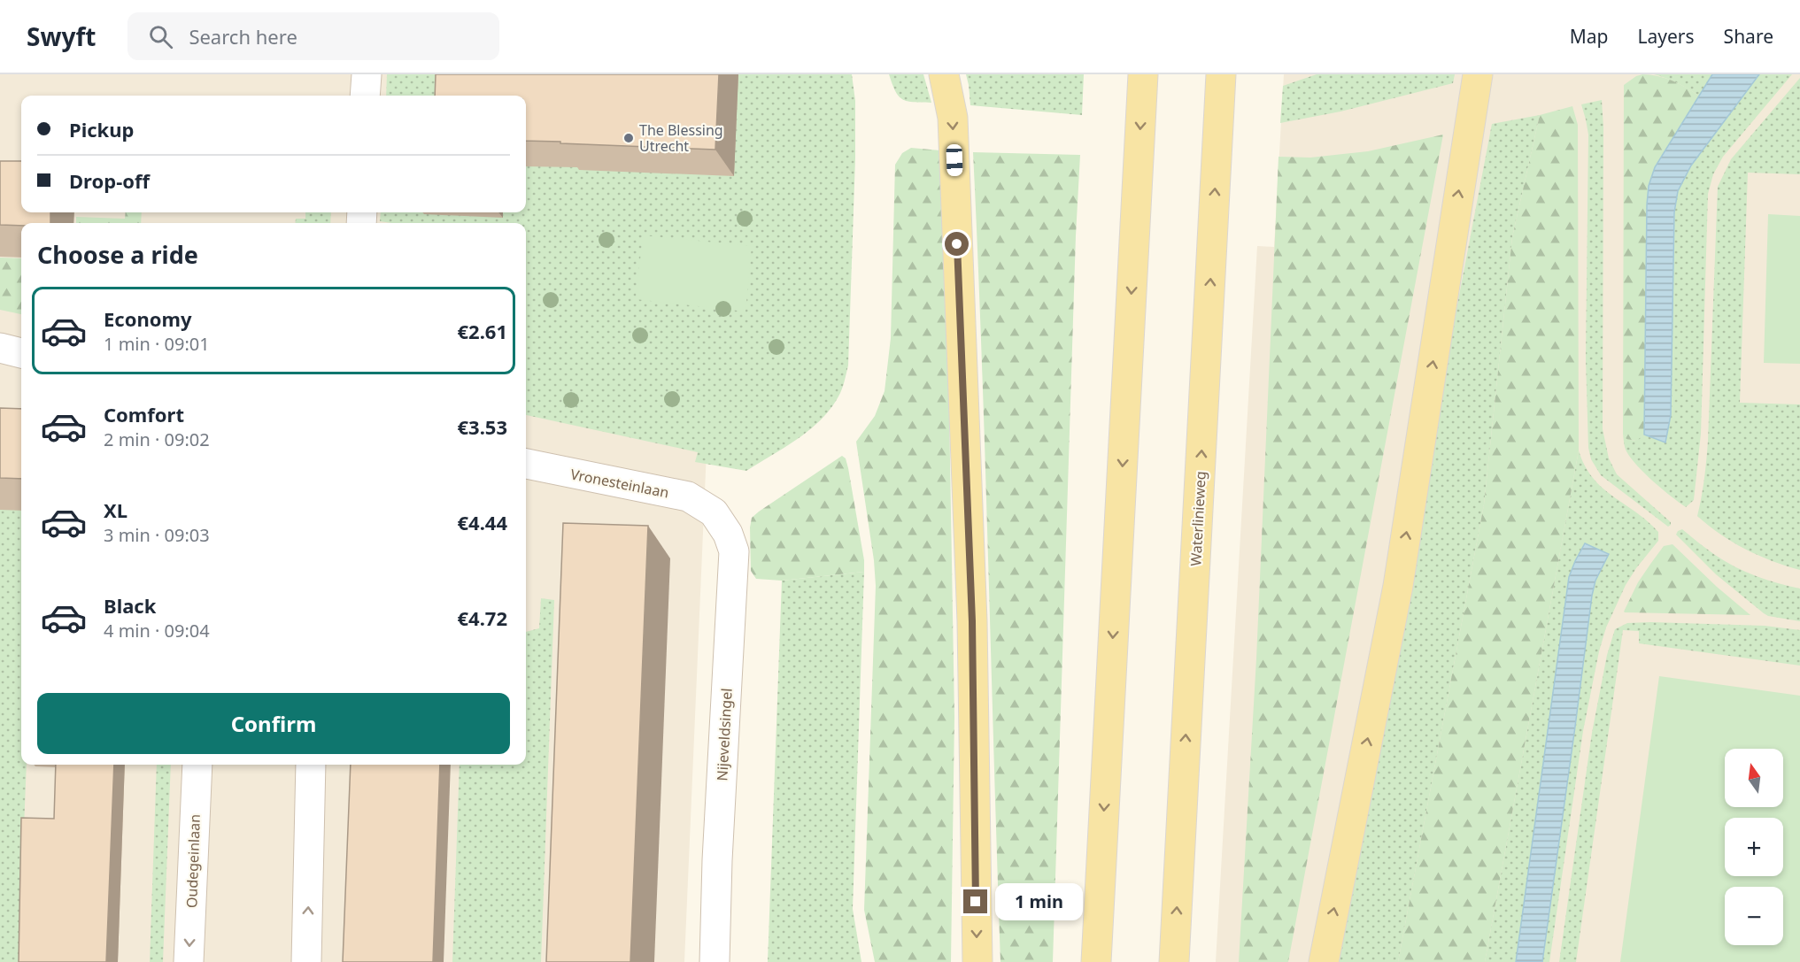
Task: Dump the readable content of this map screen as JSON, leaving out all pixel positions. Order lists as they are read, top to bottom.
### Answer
{
  "streets": {
    "main road": ["Waterlinieweg"],
    "street": ["Vronesteinlaan", "Nijeveldsingel", "Oudegeinlaan"]
  },
  "crossings": [
    ["Vronesteinlaan", "Nijeveldsingel"]
  ],
  "places": ["The Blessing Utrecht"],
  "north": "top",
  "page": {
    "header": "Swyft",
    "search": "Search here",
    "nav": ["Map", "Layers", "Share"],
    "banner": ["Pickup", "Drop-off"],
    "heading": "Choose a ride",
    "list": [
      {
        "name": "Economy",
        "note": "1 min · 09:01",
        "value": "€2.61"
      },
      {
        "name": "Comfort",
        "note": "2 min · 09:02",
        "value": "€3.53"
      },
      {
        "name": "XL",
        "note": "3 min · 09:03",
        "value": "€4.44"
      },
      {
        "name": "Black",
        "note": "4 min · 09:04",
        "value": "€4.72"
      }
    ],
    "buttons": "Confirm",
    "map_buttons": ["+", "−"],
    "bubble": "1 min"
  }
}
